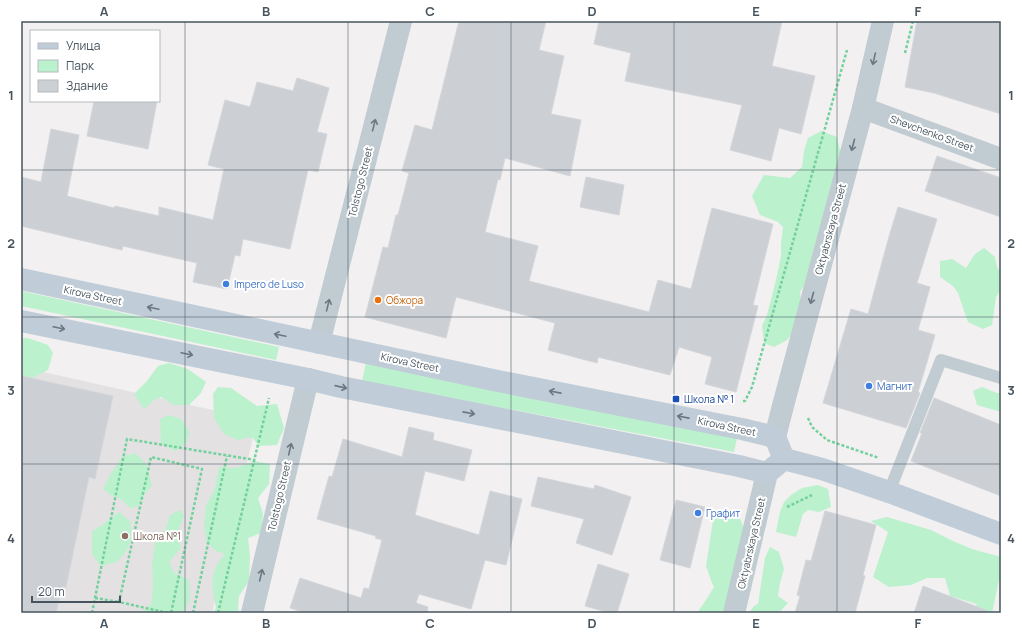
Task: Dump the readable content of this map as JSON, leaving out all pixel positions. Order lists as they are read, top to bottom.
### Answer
{
  "streets": {
    "main road": ["Kirova Street"],
    "street": ["Shevchenko Street", "Tolstogo Street", "Oktyabrskaya Street"]
  },
  "crossings": [
    ["Shevchenko Street", "Oktyabrskaya Street"],
    ["Tolstogo Street", "Kirova Street"],
    ["Oktyabrskaya Street", "Kirova Street"]
  ],
  "one_way": ["Tolstogo Street", "Oktyabrskaya Street"],
  "places": {
    "other": [
      "Impero de Luso",
      "Обжора",
      "Магнит",
      "Графит",
      "Школа №1"
    ],
    "transit": ["Школа № 1"]
  },
  "legend": ["Улица", "Парк", "Здание"],
  "scale_bar": "20 m",
  "grid": {
    "columns": [
      "A",
      "B",
      "C",
      "D",
      "E",
      "F"
    ],
    "rows": [
      "1",
      "2",
      "3",
      "4"
    ]
  }
}
